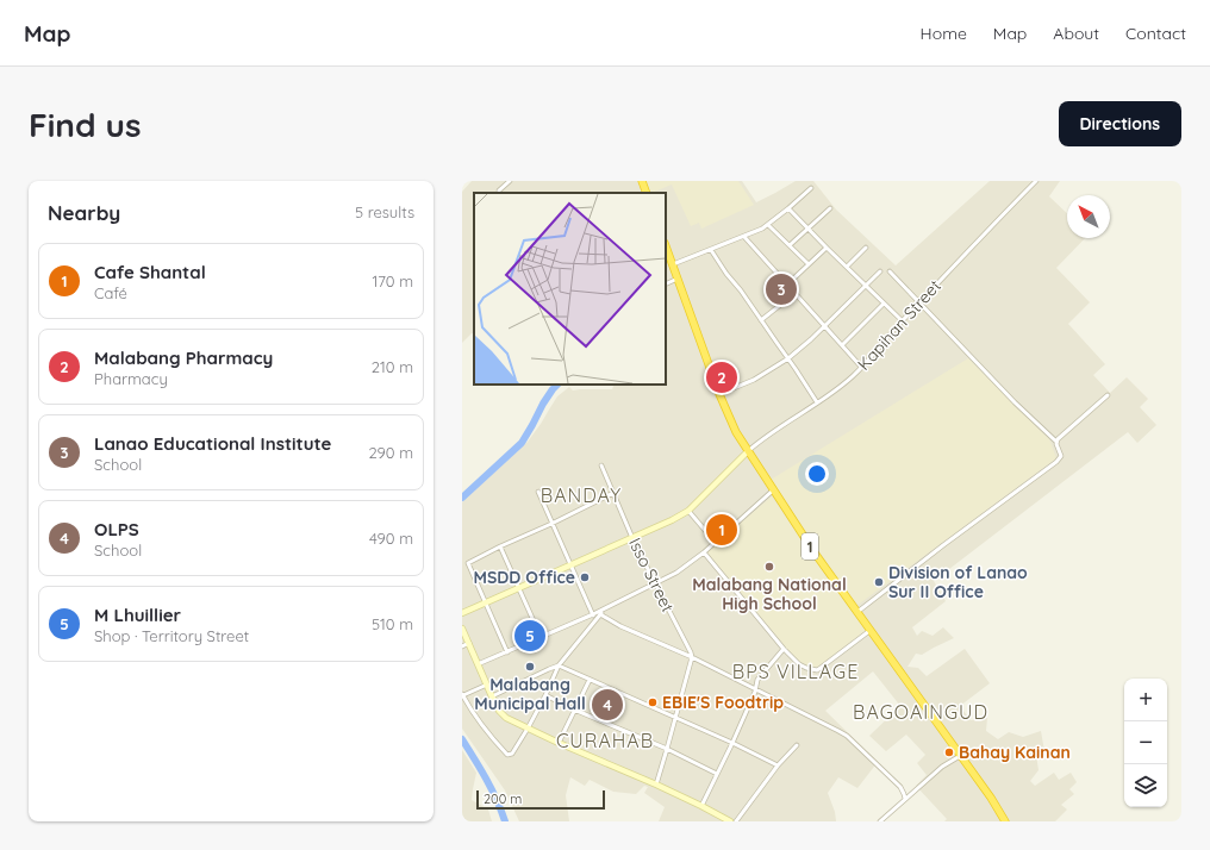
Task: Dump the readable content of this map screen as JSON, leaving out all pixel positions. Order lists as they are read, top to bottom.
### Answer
{
  "streets": {
    "highway": ["1"],
    "street": ["Kapihan Street", "Isso Street"]
  },
  "crossings": [
    ["Kapihan Street", "1"]
  ],
  "districts": [
    "BANDAY",
    "BPS VILLAGE",
    "BAGOAINGUD",
    "CURAHAB"
  ],
  "places": [
    "Malabang National High School",
    "MSDD Office",
    "Division of Lanao Sur II Office",
    "Malabang Municipal Hall",
    "EBIE'S Foodtrip",
    "Bahay Kainan"
  ],
  "scale_bar": "200 m",
  "north": "top left",
  "page": {
    "header": "Map",
    "nav": [
      "Home",
      "Map",
      "About",
      "Contact"
    ],
    "buttons": "Directions",
    "title": "Find us",
    "heading": ["Nearby", "5 results"],
    "list": [
      {
        "mark": "1",
        "name": "Cafe Shantal",
        "note": "Café",
        "value": "170 m"
      },
      {
        "mark": "2",
        "name": "Malabang Pharmacy",
        "note": "Pharmacy",
        "value": "210 m"
      },
      {
        "mark": "3",
        "name": "Lanao Educational Institute",
        "note": "School",
        "value": "290 m"
      },
      {
        "mark": "4",
        "name": "OLPS",
        "note": "School",
        "value": "490 m"
      },
      {
        "mark": "5",
        "name": "M Lhuillier",
        "note": "Shop · Territory Street",
        "value": "510 m"
      }
    ],
    "pins": [
      "3",
      "2",
      "1",
      "5",
      "4"
    ],
    "map_buttons": ["+", "−"],
    "scale": "200 m"
  }
}
